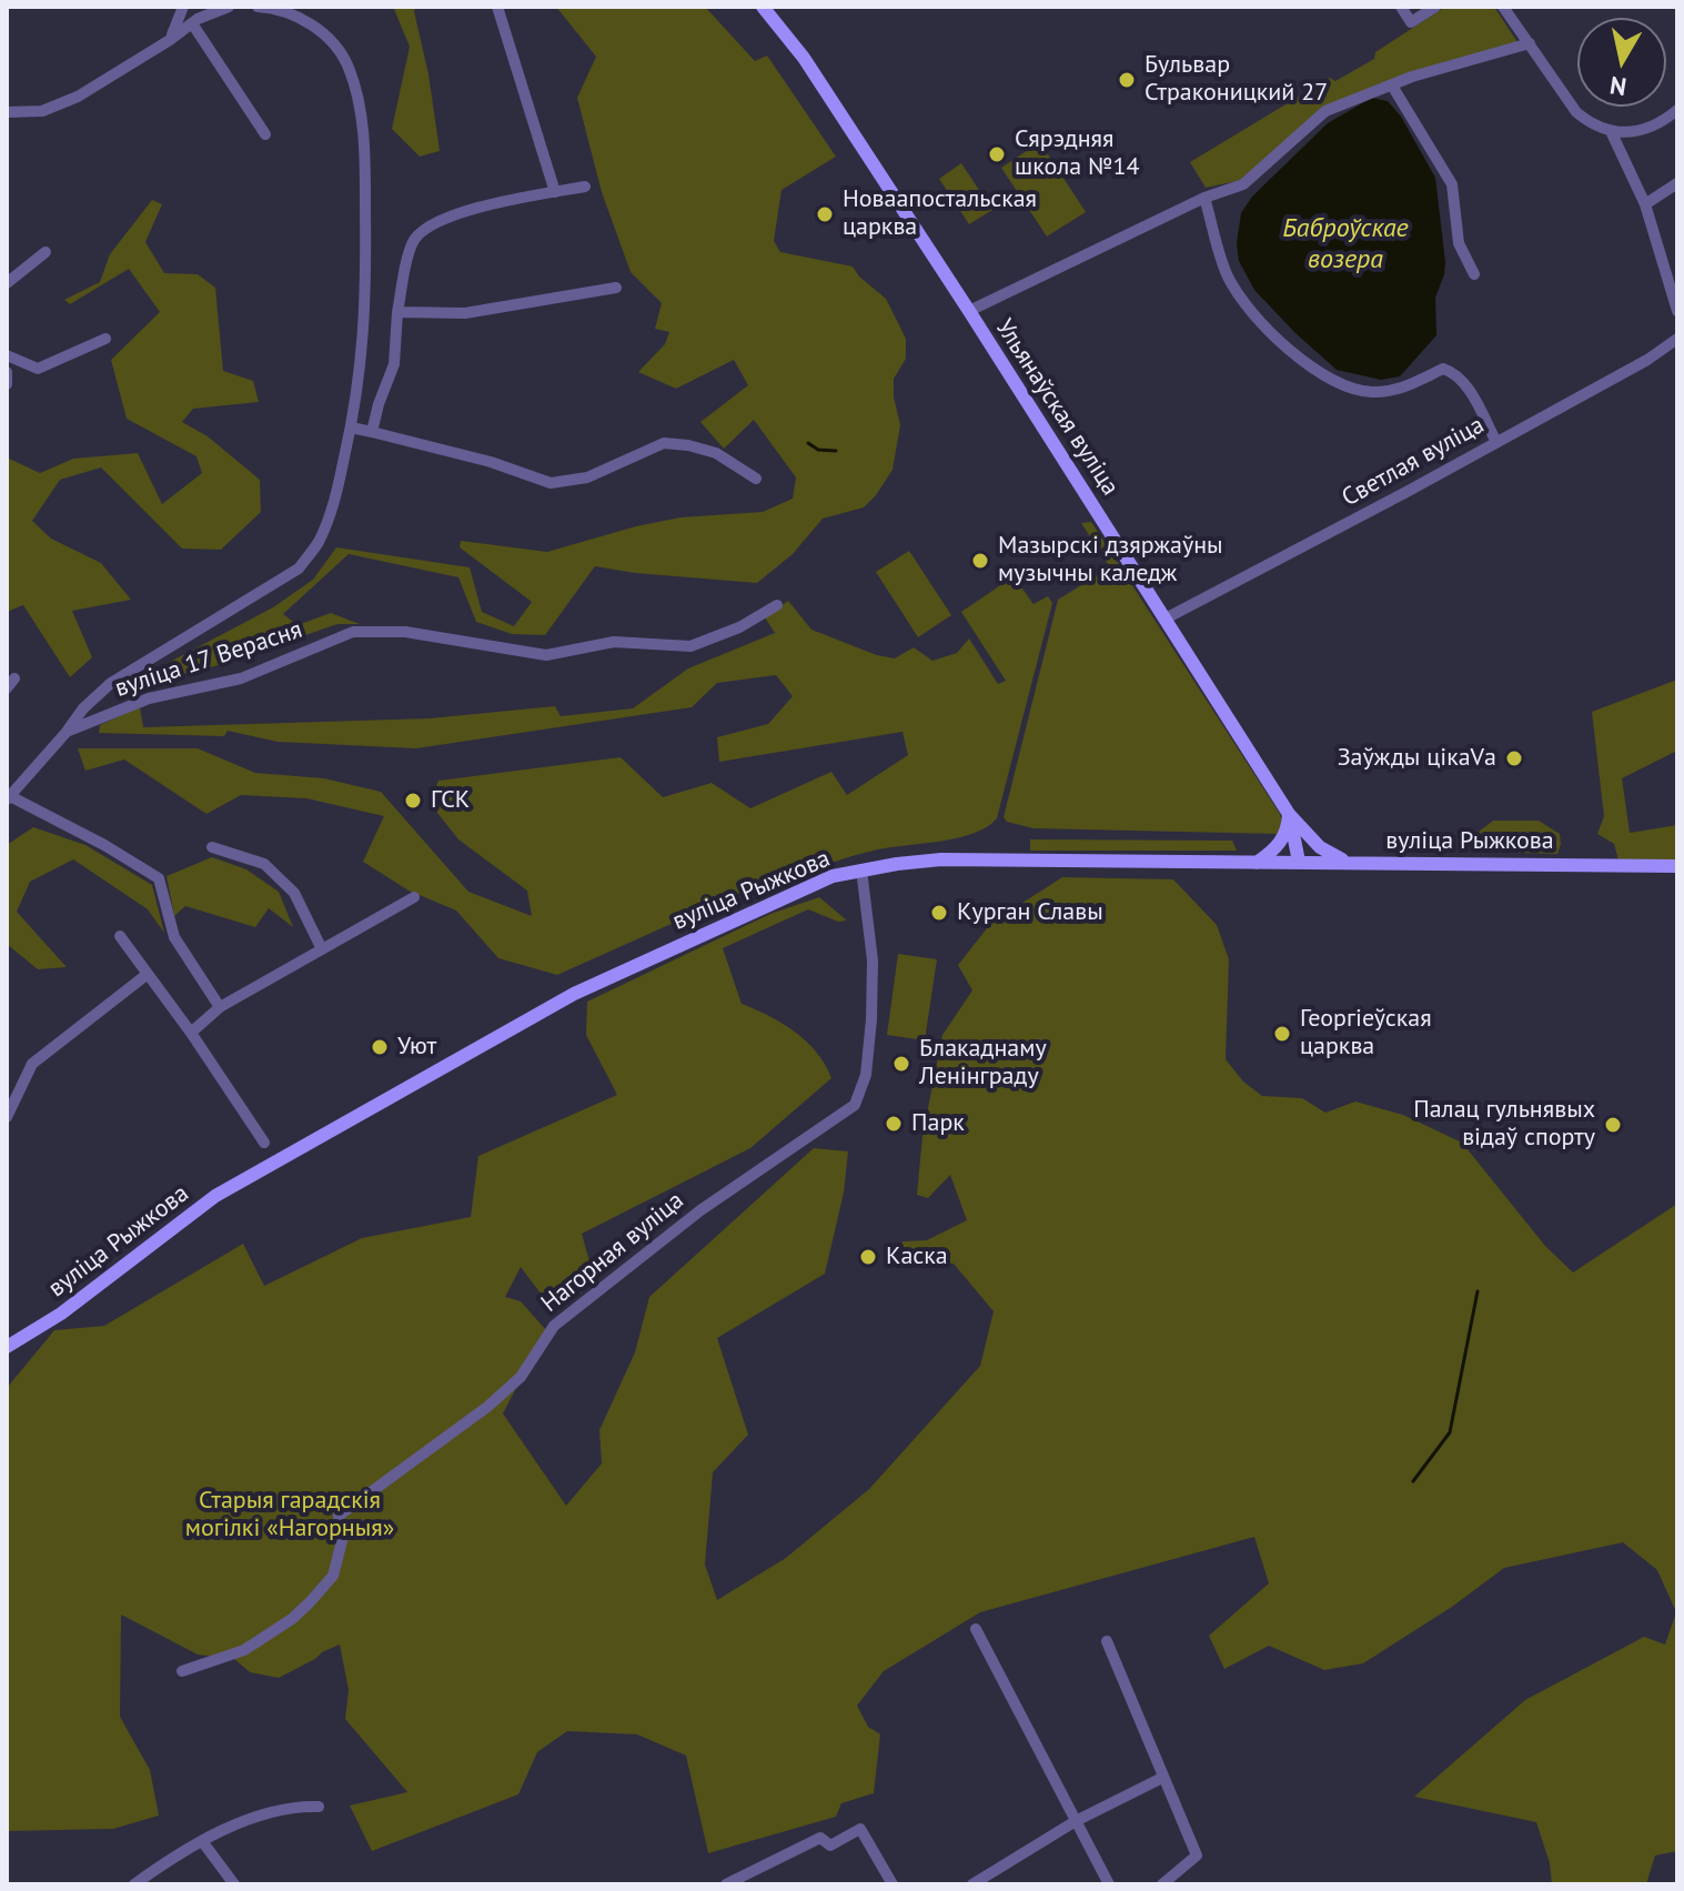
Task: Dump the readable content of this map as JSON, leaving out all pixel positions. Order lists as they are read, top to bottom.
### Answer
{
  "streets": {
    "main road": ["Ульянаўская вуліца", "вуліца Рыжкова"],
    "street": ["Светлая вуліца", "вуліца 17 Верасня", "Нагорная вуліца"]
  },
  "crossings": [
    ["Ульянаўская вуліца", "Светлая вуліца"],
    ["Ульянаўская вуліца", "вуліца Рыжкова"],
    ["вуліца Рыжкова", "Нагорная вуліца"]
  ],
  "water": ["Баброўскае возера"],
  "parks": ["Старыя гарадскія могілкі «Нагорныя»"],
  "places": [
    "Бульвар Страконицкий 27",
    "Сярэдняя школа №14",
    "Новаапостальская царква",
    "Мазырскі дзяржаўны музычны каледж",
    "Заўжды цікаVа",
    "ГСК",
    "Курган Славы",
    "Георгіеўская царква",
    "Уют",
    "Блакаднаму Ленінграду",
    "Парк",
    "Палац гульнявых відаў спорту",
    "Каска"
  ],
  "north": "bottom"
}
